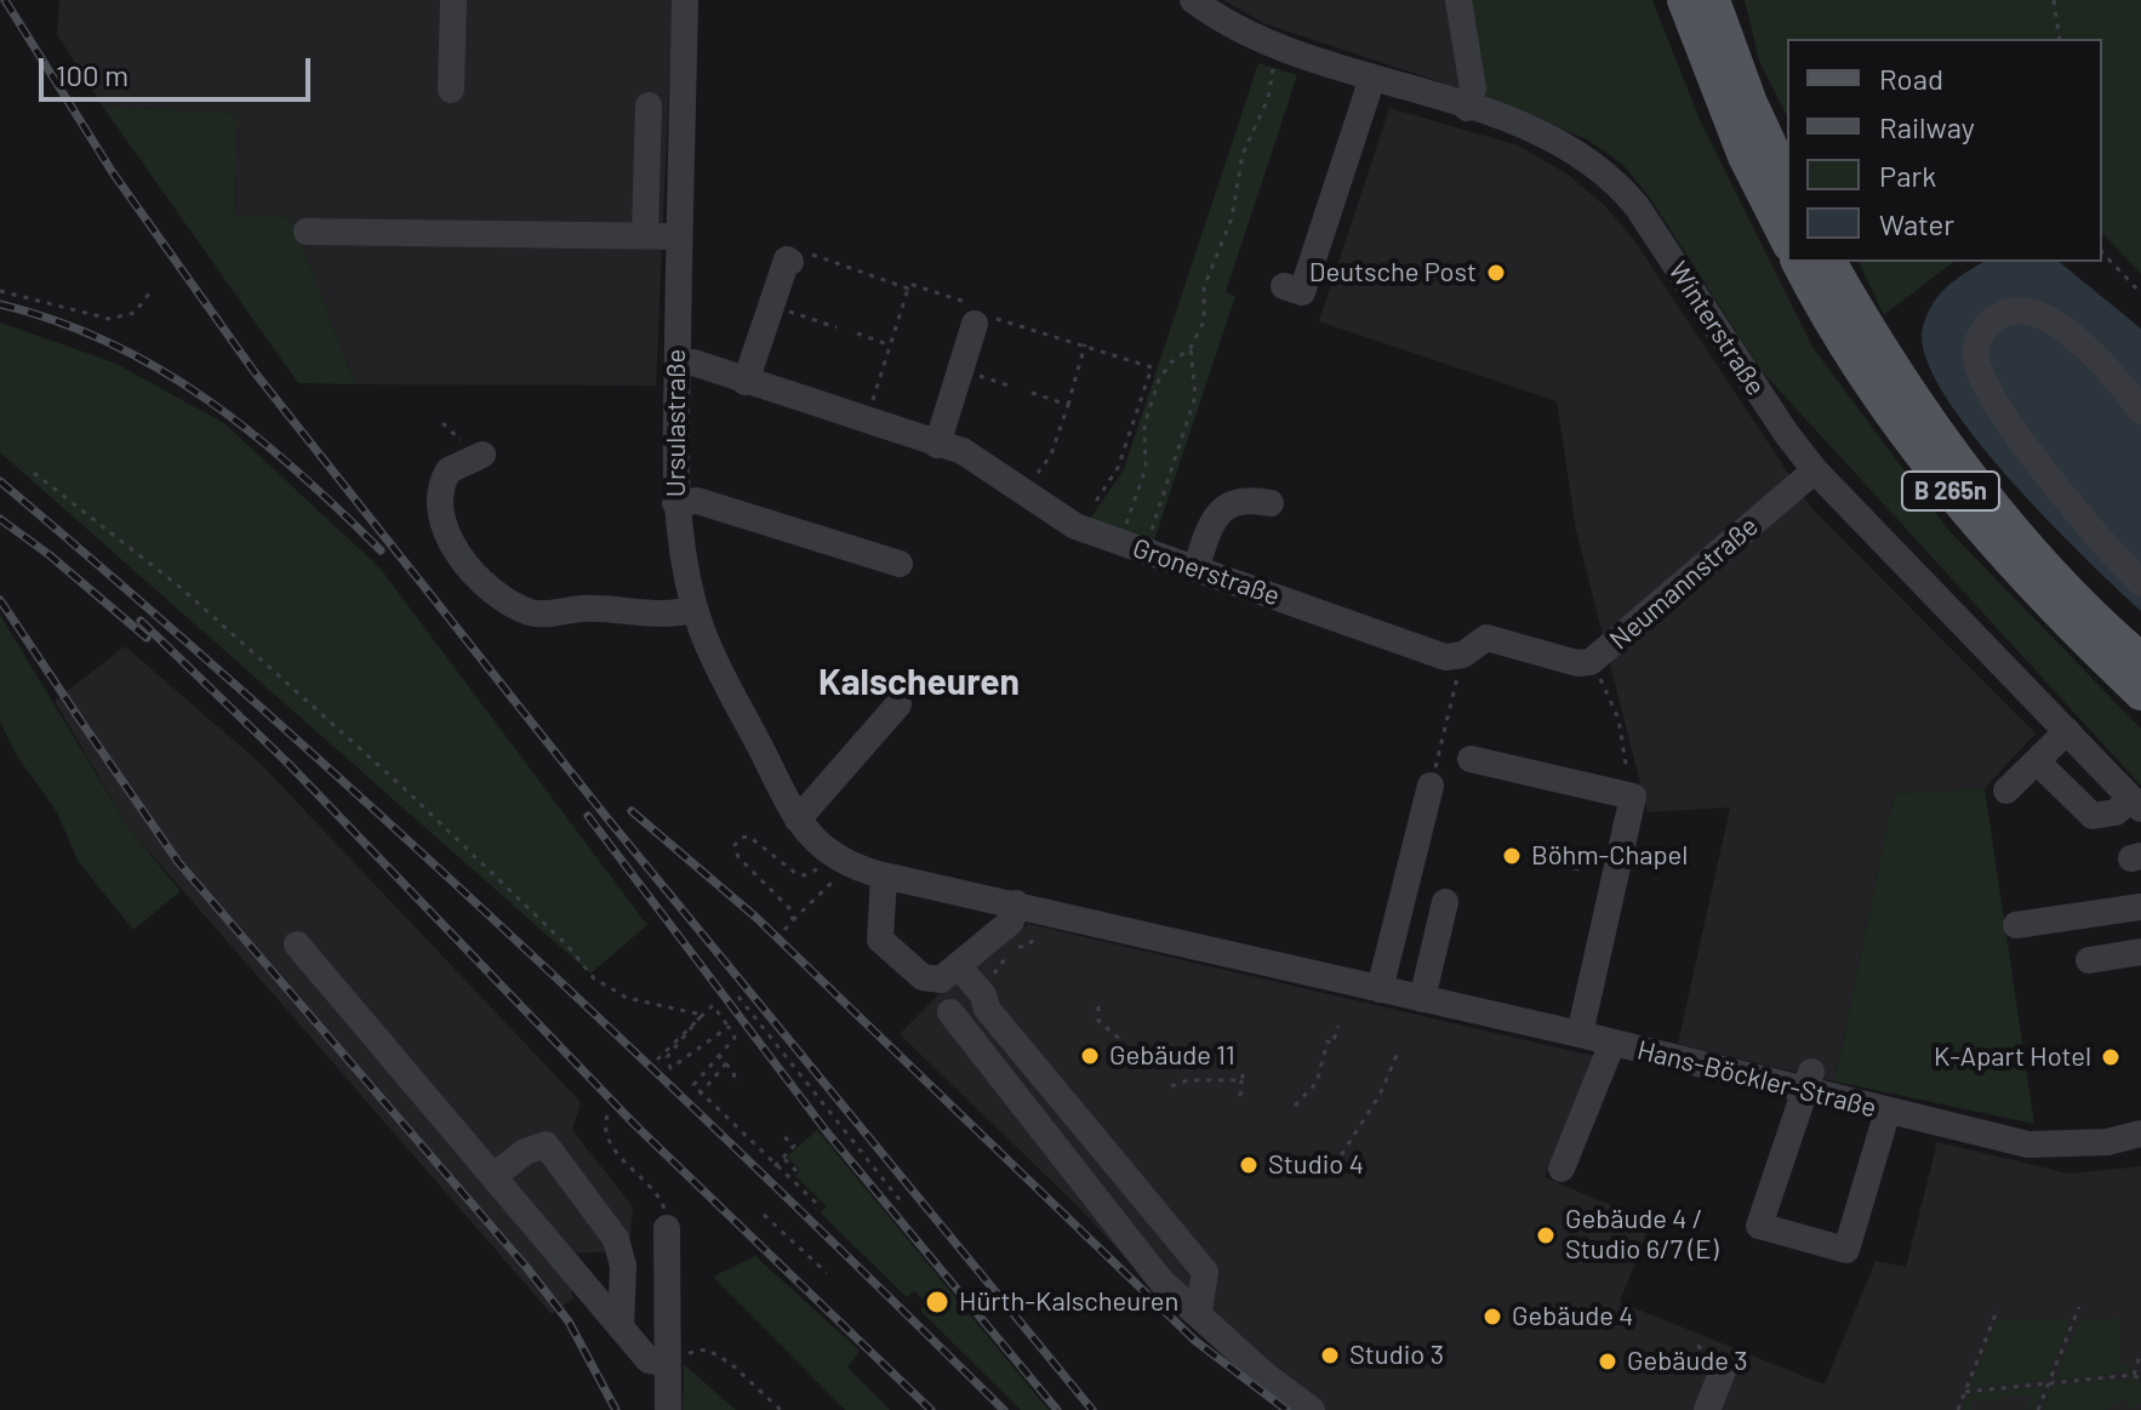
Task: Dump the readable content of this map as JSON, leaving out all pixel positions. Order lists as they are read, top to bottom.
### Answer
{
  "streets": {
    "main road": ["B 265n"],
    "street": [
      "Winterstraße",
      "Ursulastraße",
      "Gronerstraße",
      "Neumannstraße",
      "Hans-Böckler-Straße"
    ]
  },
  "crossings": [
    ["Winterstraße", "Neumannstraße"],
    ["Ursulastraße", "Gronerstraße"],
    ["Ursulastraße", "Hans-Böckler-Straße"],
    ["Gronerstraße", "Neumannstraße"]
  ],
  "districts": ["Kalscheuren"],
  "places": [
    "Deutsche Post",
    "Böhm-Chapel",
    "Gebäude 11",
    "K-Apart Hotel",
    "Studio 4",
    "Gebäude 4 / Studio 6/7 (E)",
    "Hürth-Kalscheuren",
    "Gebäude 4",
    "Studio 3",
    "Gebäude 3"
  ],
  "legend": [
    "Road",
    "Railway",
    "Park",
    "Water"
  ],
  "scale_bar": "100 m"
}
